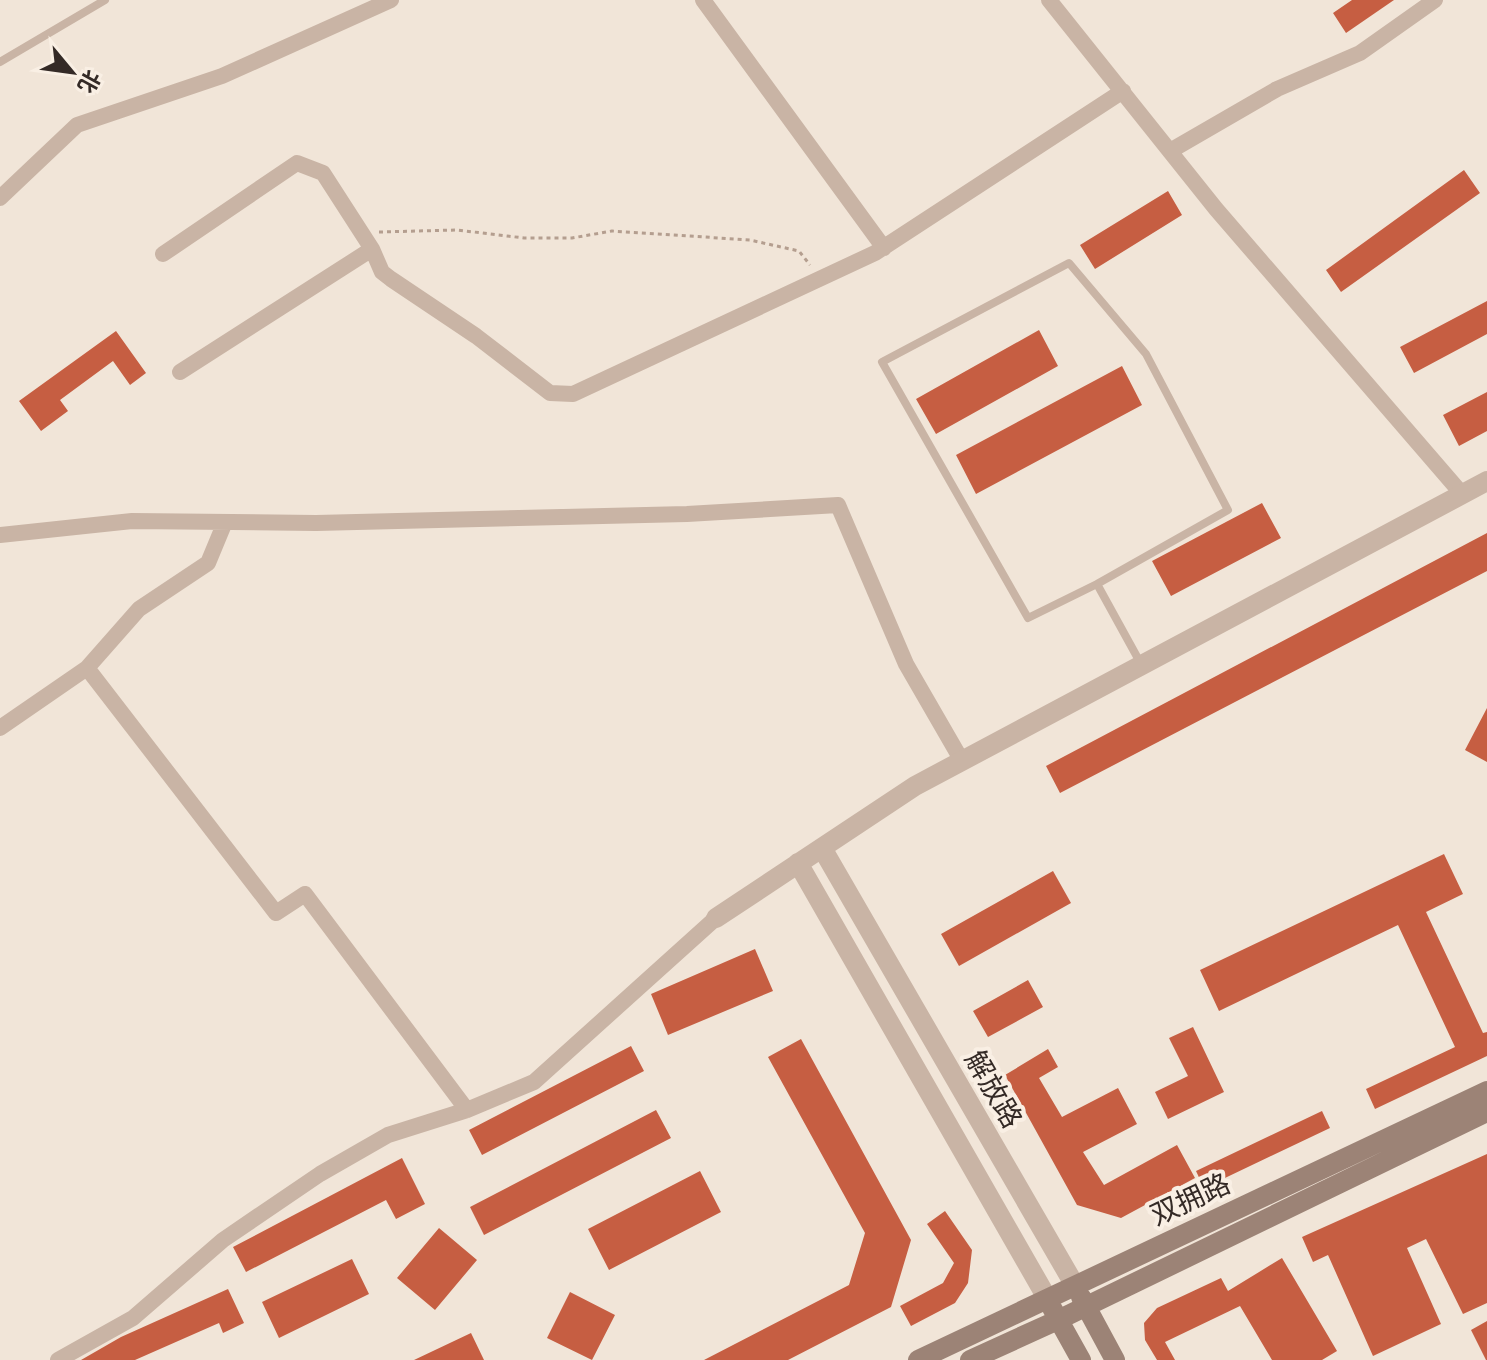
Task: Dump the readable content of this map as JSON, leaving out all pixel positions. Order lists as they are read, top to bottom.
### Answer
{
  "streets": {
    "main road": ["解放路", "双拥路"]
  },
  "crossings": [
    ["解放路", "双拥路"]
  ],
  "north": "bottom right"
}
